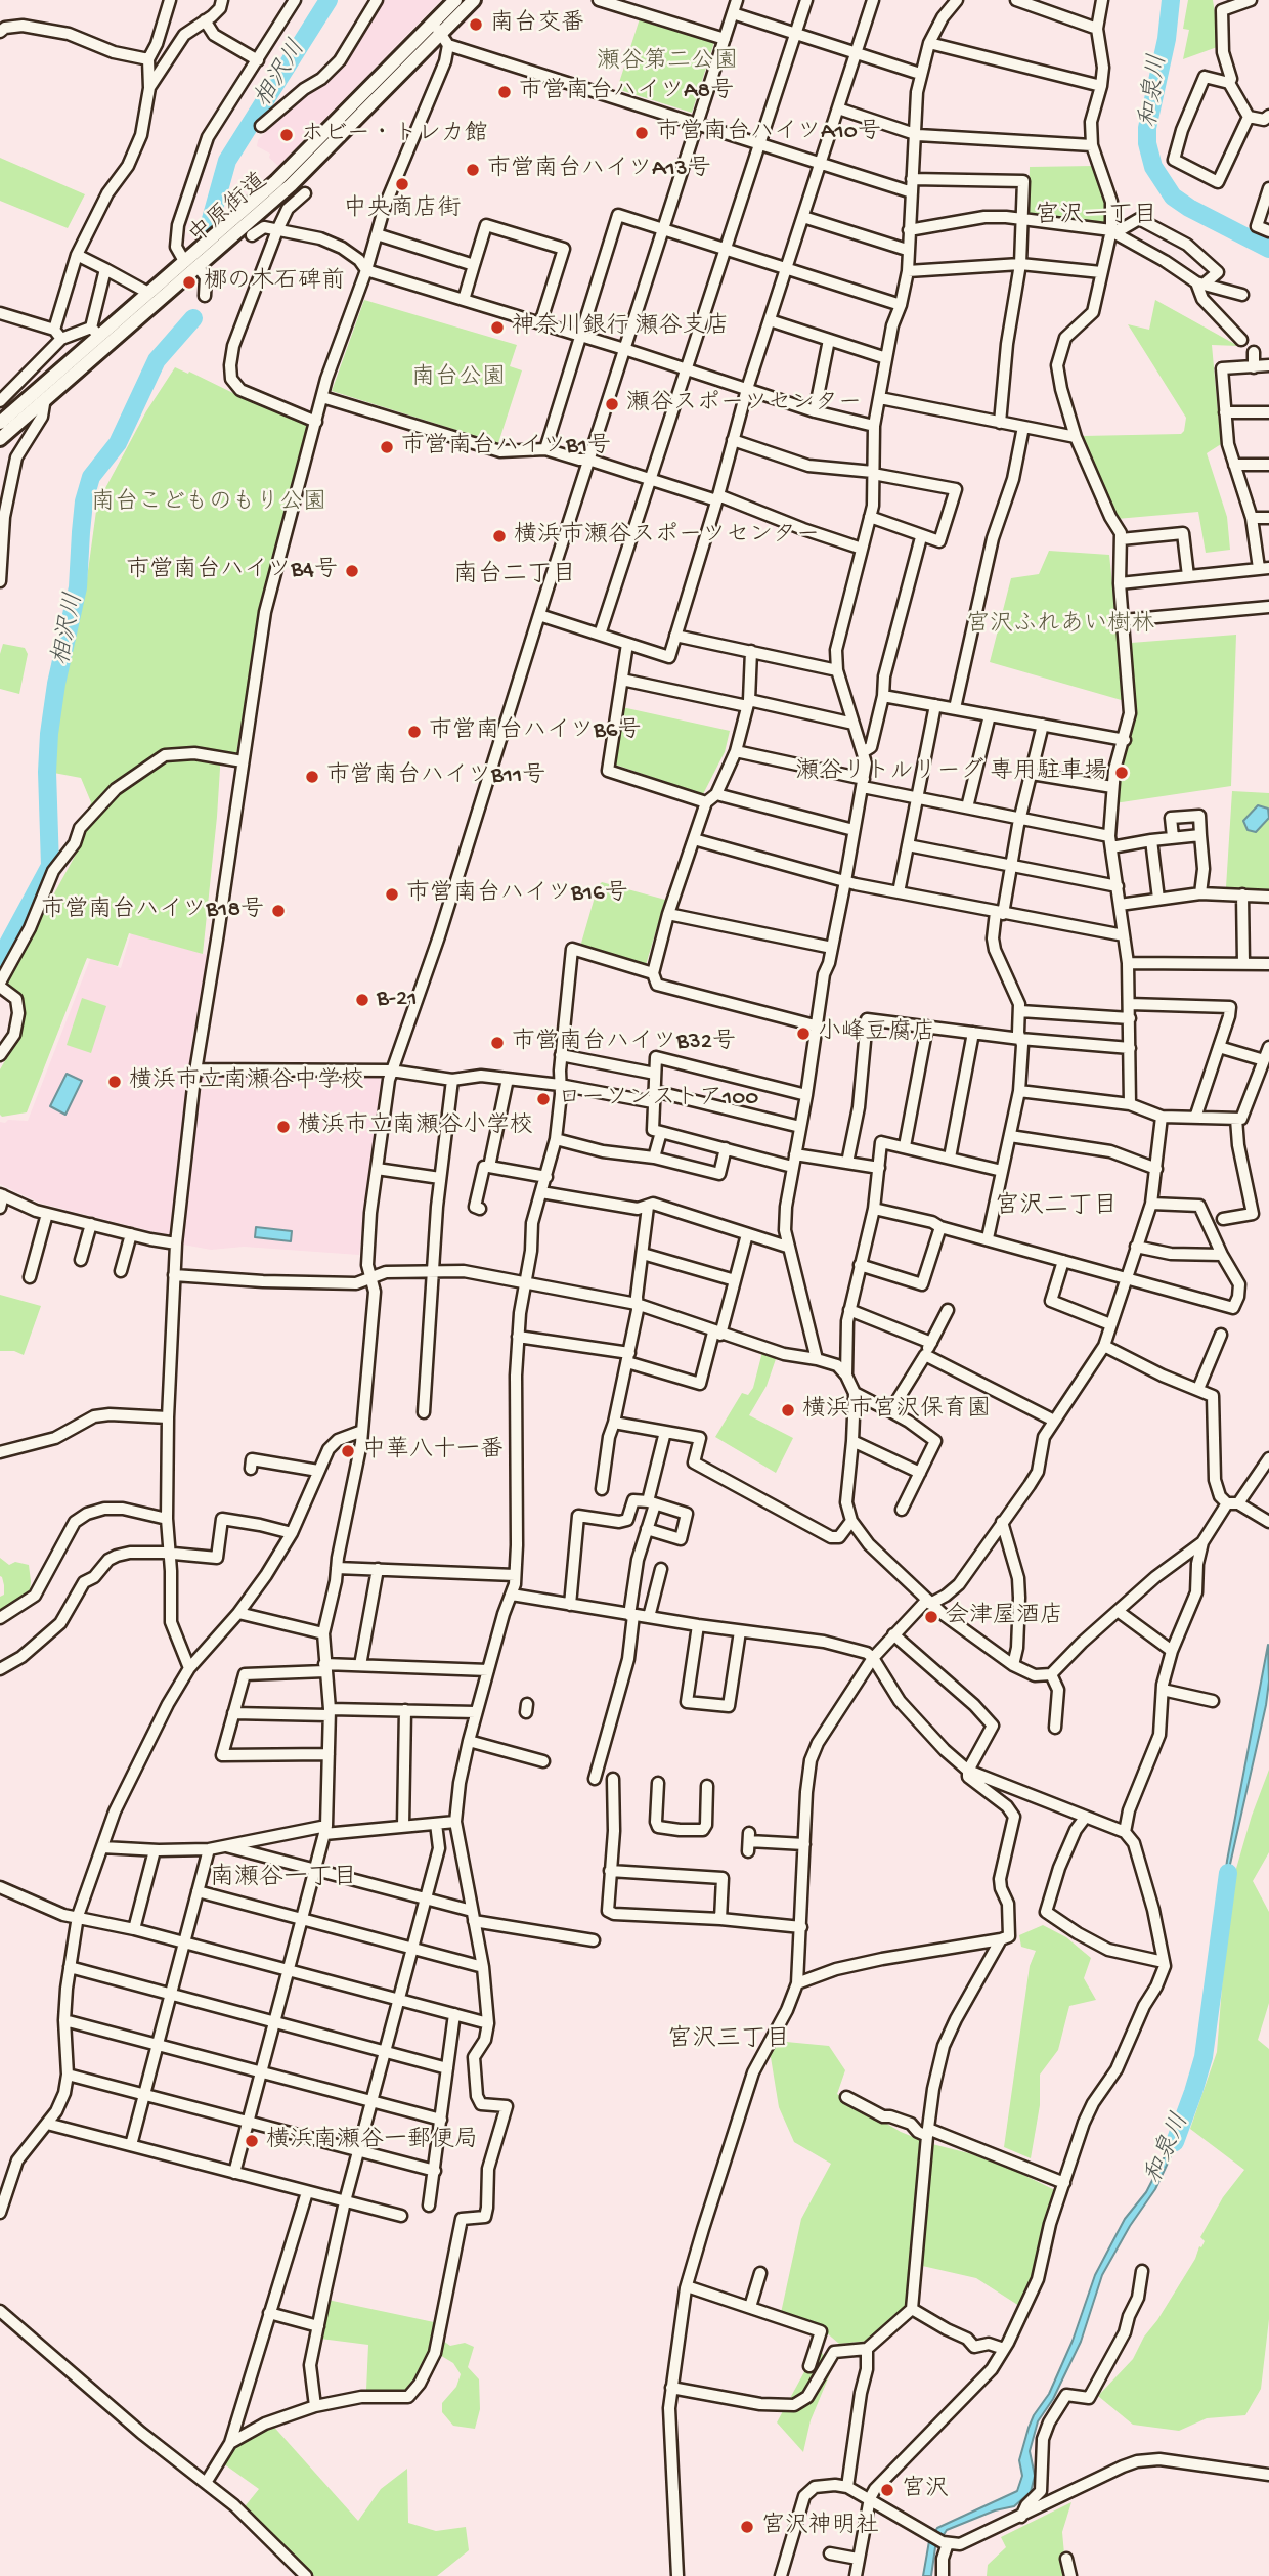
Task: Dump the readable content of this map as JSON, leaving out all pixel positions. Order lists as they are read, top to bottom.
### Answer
{
  "streets": {
    "main road": ["中原街道"]
  },
  "districts": [
    "宮沢一丁目",
    "南台二丁目",
    "宮沢二丁目",
    "南瀬谷一丁目",
    "宮沢三丁目"
  ],
  "water": ["相沢川", "和泉川"],
  "parks": [
    "瀬谷第二公園",
    "南台公園",
    "南台こどものもり公園",
    "宮沢ふれあい樹林"
  ],
  "places": [
    "南台交番",
    "市営南台ハイツA8号",
    "市営南台ハイツA10号",
    "ホビー・トレカ館",
    "市営南台ハイツA13号",
    "中央商店街",
    "梛の木石碑前",
    "神奈川銀行 瀬谷支店",
    "瀬谷スポーツセンター",
    "市営南台ハイツB1号",
    "横浜市瀬谷スポーツセンター",
    "市営南台ハイツB4号",
    "市営南台ハイツB6号",
    "瀬谷リトルリーグ 専用駐車場",
    "市営南台ハイツB11号",
    "市営南台ハイツB16号",
    "市営南台ハイツB18号",
    "B-21",
    "小峰豆腐店",
    "市営南台ハイツB32号",
    "横浜市立南瀬谷中学校",
    "ローソンストア100",
    "横浜市立南瀬谷小学校",
    "横浜市宮沢保育園",
    "中華八十一番",
    "会津屋酒店",
    "横浜南瀬谷一郵便局",
    "宮沢",
    "宮沢神明社"
  ]
}
